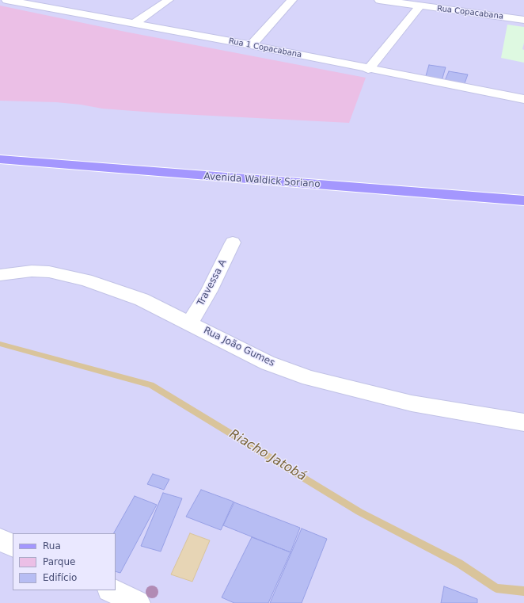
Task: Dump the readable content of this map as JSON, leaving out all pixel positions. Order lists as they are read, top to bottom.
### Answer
{
  "streets": {
    "main road": ["Avenida Waldick Soriano"],
    "street": [
      "Rua Copacabana",
      "Rua 1 Copacabana",
      "Travessa A",
      "Rua João Gumes"
    ]
  },
  "crossings": [
    ["Travessa A", "Rua João Gumes"]
  ],
  "water": ["Riacho Jatobá"],
  "legend": ["Rua", "Parque", "Edifício"]
}
